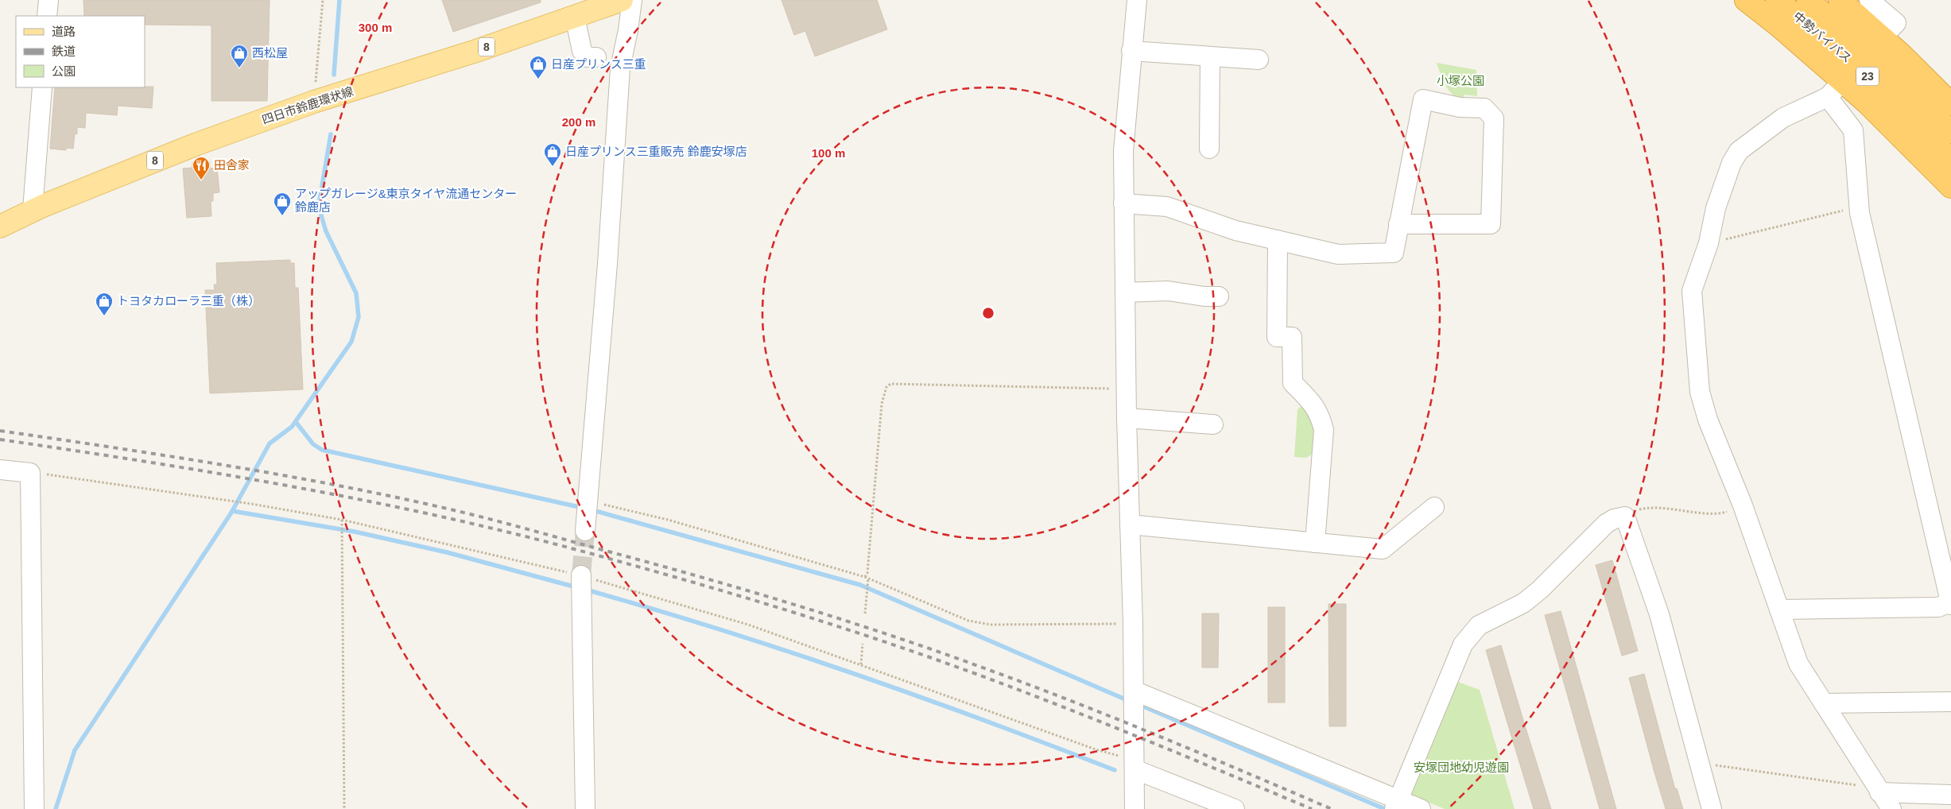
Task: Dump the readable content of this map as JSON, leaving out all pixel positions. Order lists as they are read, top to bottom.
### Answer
{
  "streets": {
    "highway": ["中勢バイパス", "23"],
    "main road": ["8", "四日市鈴鹿環状線"]
  },
  "parks": ["小塚公園", "安塚団地幼児遊園"],
  "places": {
    "shop": [
      "西松屋",
      "日産プリンス三重",
      "日産プリンス三重販売 鈴鹿安塚店",
      "アップガレージ&東京タイヤ流通センター 鈴鹿店",
      "トヨタカローラ三重（株）"
    ],
    "restaurant": ["田舎家"]
  },
  "legend": ["道路", "鉄道", "公園"],
  "rings": ["300 m", "200 m", "100 m"]
}
